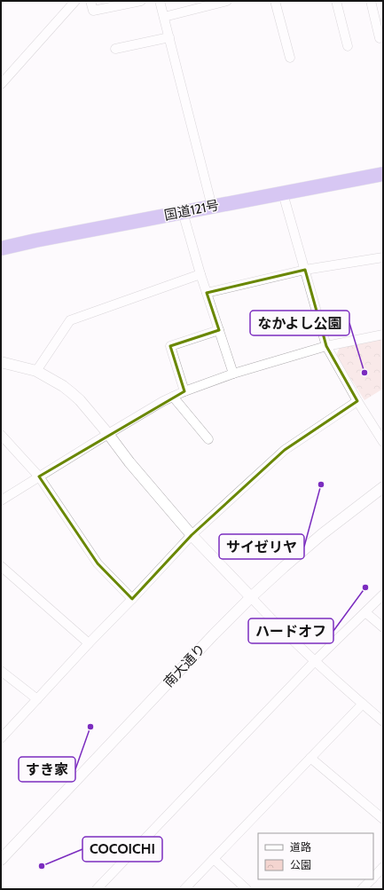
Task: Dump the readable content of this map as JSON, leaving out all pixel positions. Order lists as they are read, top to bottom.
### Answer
{
  "streets": {
    "highway": ["国道121号"],
    "street": ["南大通り"]
  },
  "places": [
    "なかよし公園",
    "サイゼリヤ",
    "ハードオフ",
    "すき家",
    "COCOICHI"
  ],
  "legend": ["道路", "公園"]
}
